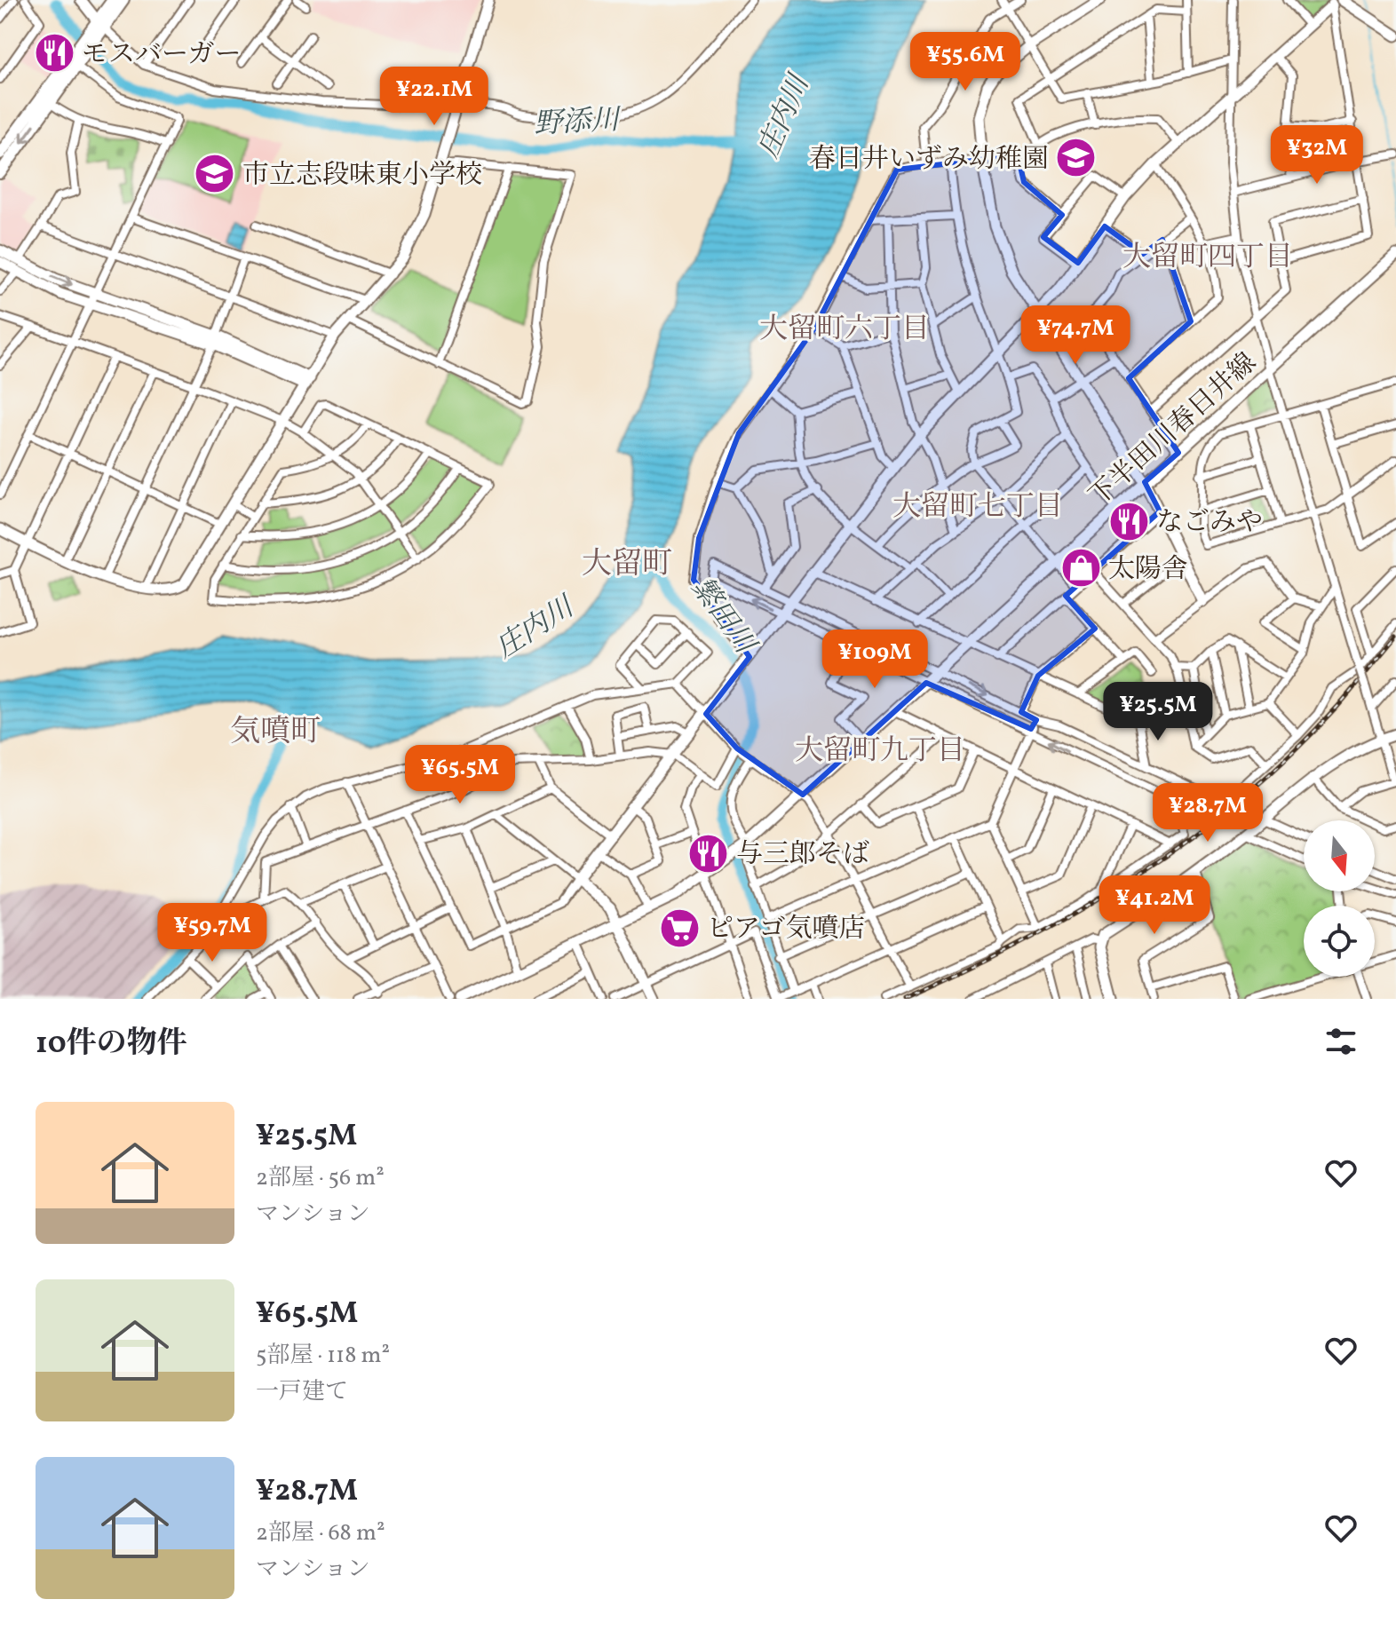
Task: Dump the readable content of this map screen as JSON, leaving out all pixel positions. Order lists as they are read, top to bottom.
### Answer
{
  "streets": {
    "street": ["下半田川春日井線"]
  },
  "districts": [
    "大留町四丁目",
    "大留町六丁目",
    "大留町七丁目",
    "大留町",
    "気噴町",
    "大留町九丁目"
  ],
  "water": ["庄内川", "野添川", "繁田川"],
  "places": {
    "restaurant": ["モスバーガー", "なごみや", "与三郎そば"],
    "school or university": ["春日井いずみ幼稚園", "市立志段味東小学校"],
    "shop": ["太陽舎"],
    "supermarket": ["ピアゴ気噴店"]
  },
  "north": "bottom",
  "page": {
    "price": [
      "¥55.6M",
      "¥22.1M",
      "¥32M",
      "¥74.7M",
      "¥109M",
      "¥25.5M",
      "¥65.5M",
      "¥28.7M",
      "¥41.2M",
      "¥59.7M"
    ],
    "heading": "10件の物件",
    "list": [
      {
        "name": "¥25.5M",
        "note": "2部屋 · 56 m² · マンション"
      },
      {
        "name": "¥65.5M",
        "note": "5部屋 · 118 m² · 一戸建て"
      },
      {
        "name": "¥28.7M",
        "note": "2部屋 · 68 m² · マンション"
      }
    ]
  }
}
